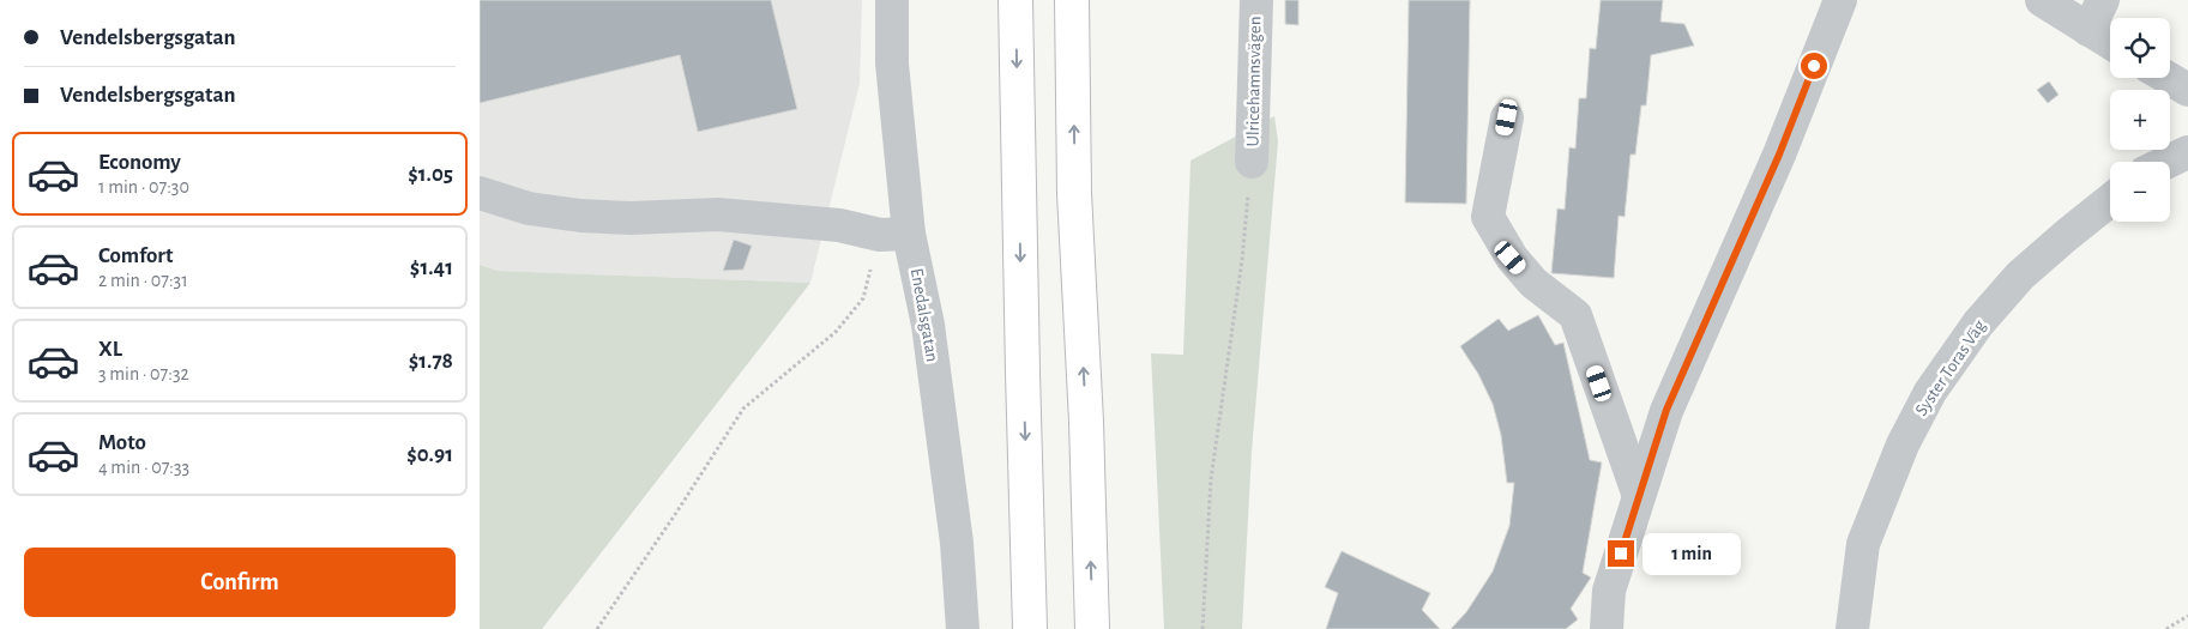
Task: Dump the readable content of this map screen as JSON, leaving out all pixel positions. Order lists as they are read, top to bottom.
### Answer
{
  "streets": {
    "street": ["Ulricehamnsvägen", "Enedalsgatan", "Syster Toras Väg"]
  },
  "page": {
    "banner": ["Vendelsbergsgatan", "Vendelsbergsgatan"],
    "map_buttons": ["+", "−"],
    "list": [
      {
        "name": "Economy",
        "note": "1 min · 07:30",
        "value": "$1.05"
      },
      {
        "name": "Comfort",
        "note": "2 min · 07:31",
        "value": "$1.41"
      },
      {
        "name": "XL",
        "note": "3 min · 07:32",
        "value": "$1.78"
      },
      {
        "name": "Moto",
        "note": "4 min · 07:33",
        "value": "$0.91"
      }
    ],
    "bubble": "1 min",
    "buttons": "Confirm"
  }
}
